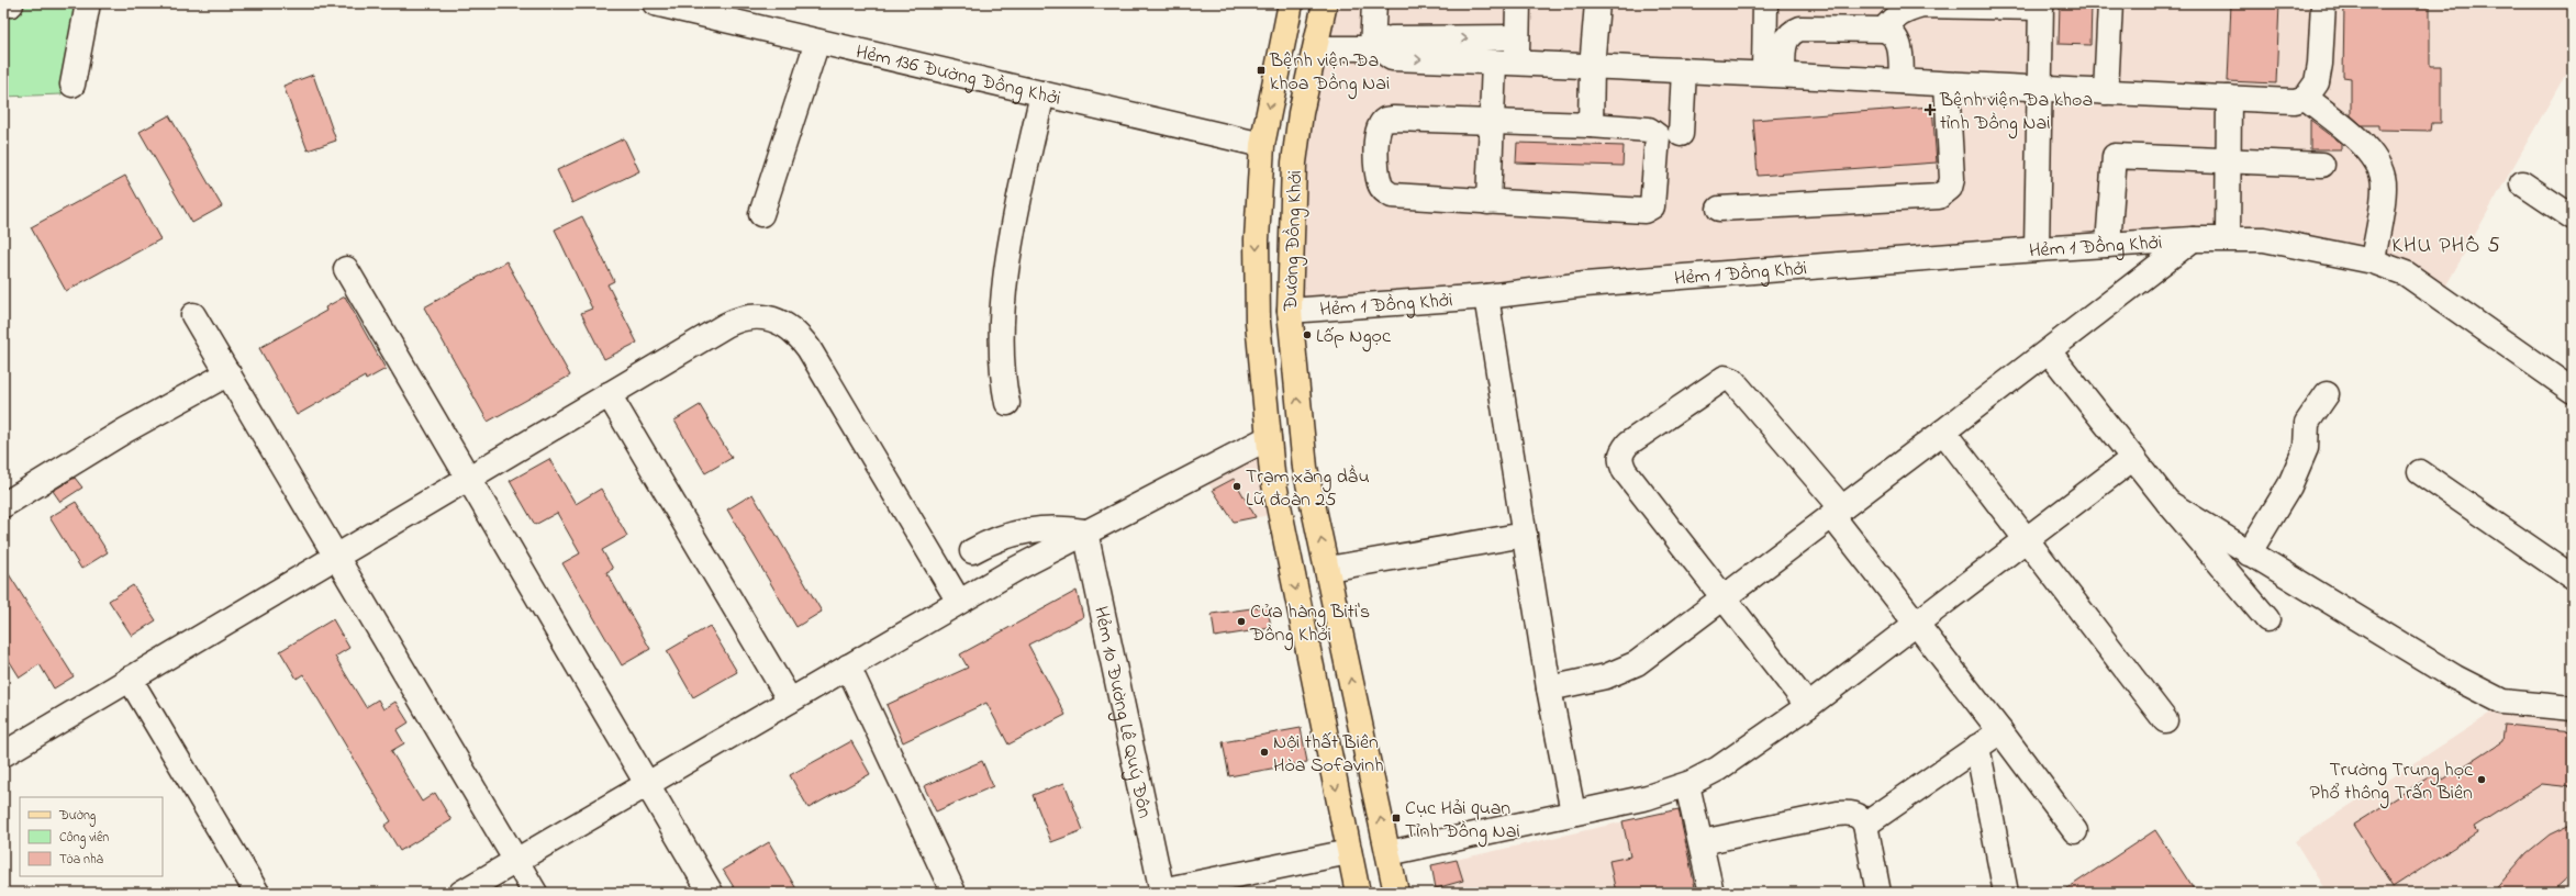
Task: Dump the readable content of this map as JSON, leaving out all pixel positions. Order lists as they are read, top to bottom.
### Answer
{
  "streets": {
    "main road": ["Đường Đồng Khởi"],
    "street": ["Hẻm 136 Đường Đồng Khởi", "Hẻm 1 Đồng Khởi", "Hẻm 10 Đường Lê Quý Đôn"]
  },
  "crossings": [
    ["Hẻm 136 Đường Đồng Khởi", "Đường Đồng Khởi"],
    ["Đường Đồng Khởi", "Hẻm 1 Đồng Khởi"]
  ],
  "districts": ["KHU PHỐ 5"],
  "places": {
    "transit": ["Bệnh viện Đa khoa Đồng Nai", "Cục Hải quan Tỉnh Đồng Nai"],
    "health": ["Bệnh viện Đa khoa tỉnh Đồng Nai"],
    "other": [
      "Lốp Ngọc",
      "Trạm xăng dầu Lữ đoàn 25",
      "Cửa hàng Biti's Đồng Khởi",
      "Nội thất Biên Hòa Sofavinh",
      "Trường Trung học Phổ thông Trấn Biên"
    ]
  },
  "legend": ["Đường", "Công viên", "Tòa nhà"]
}
